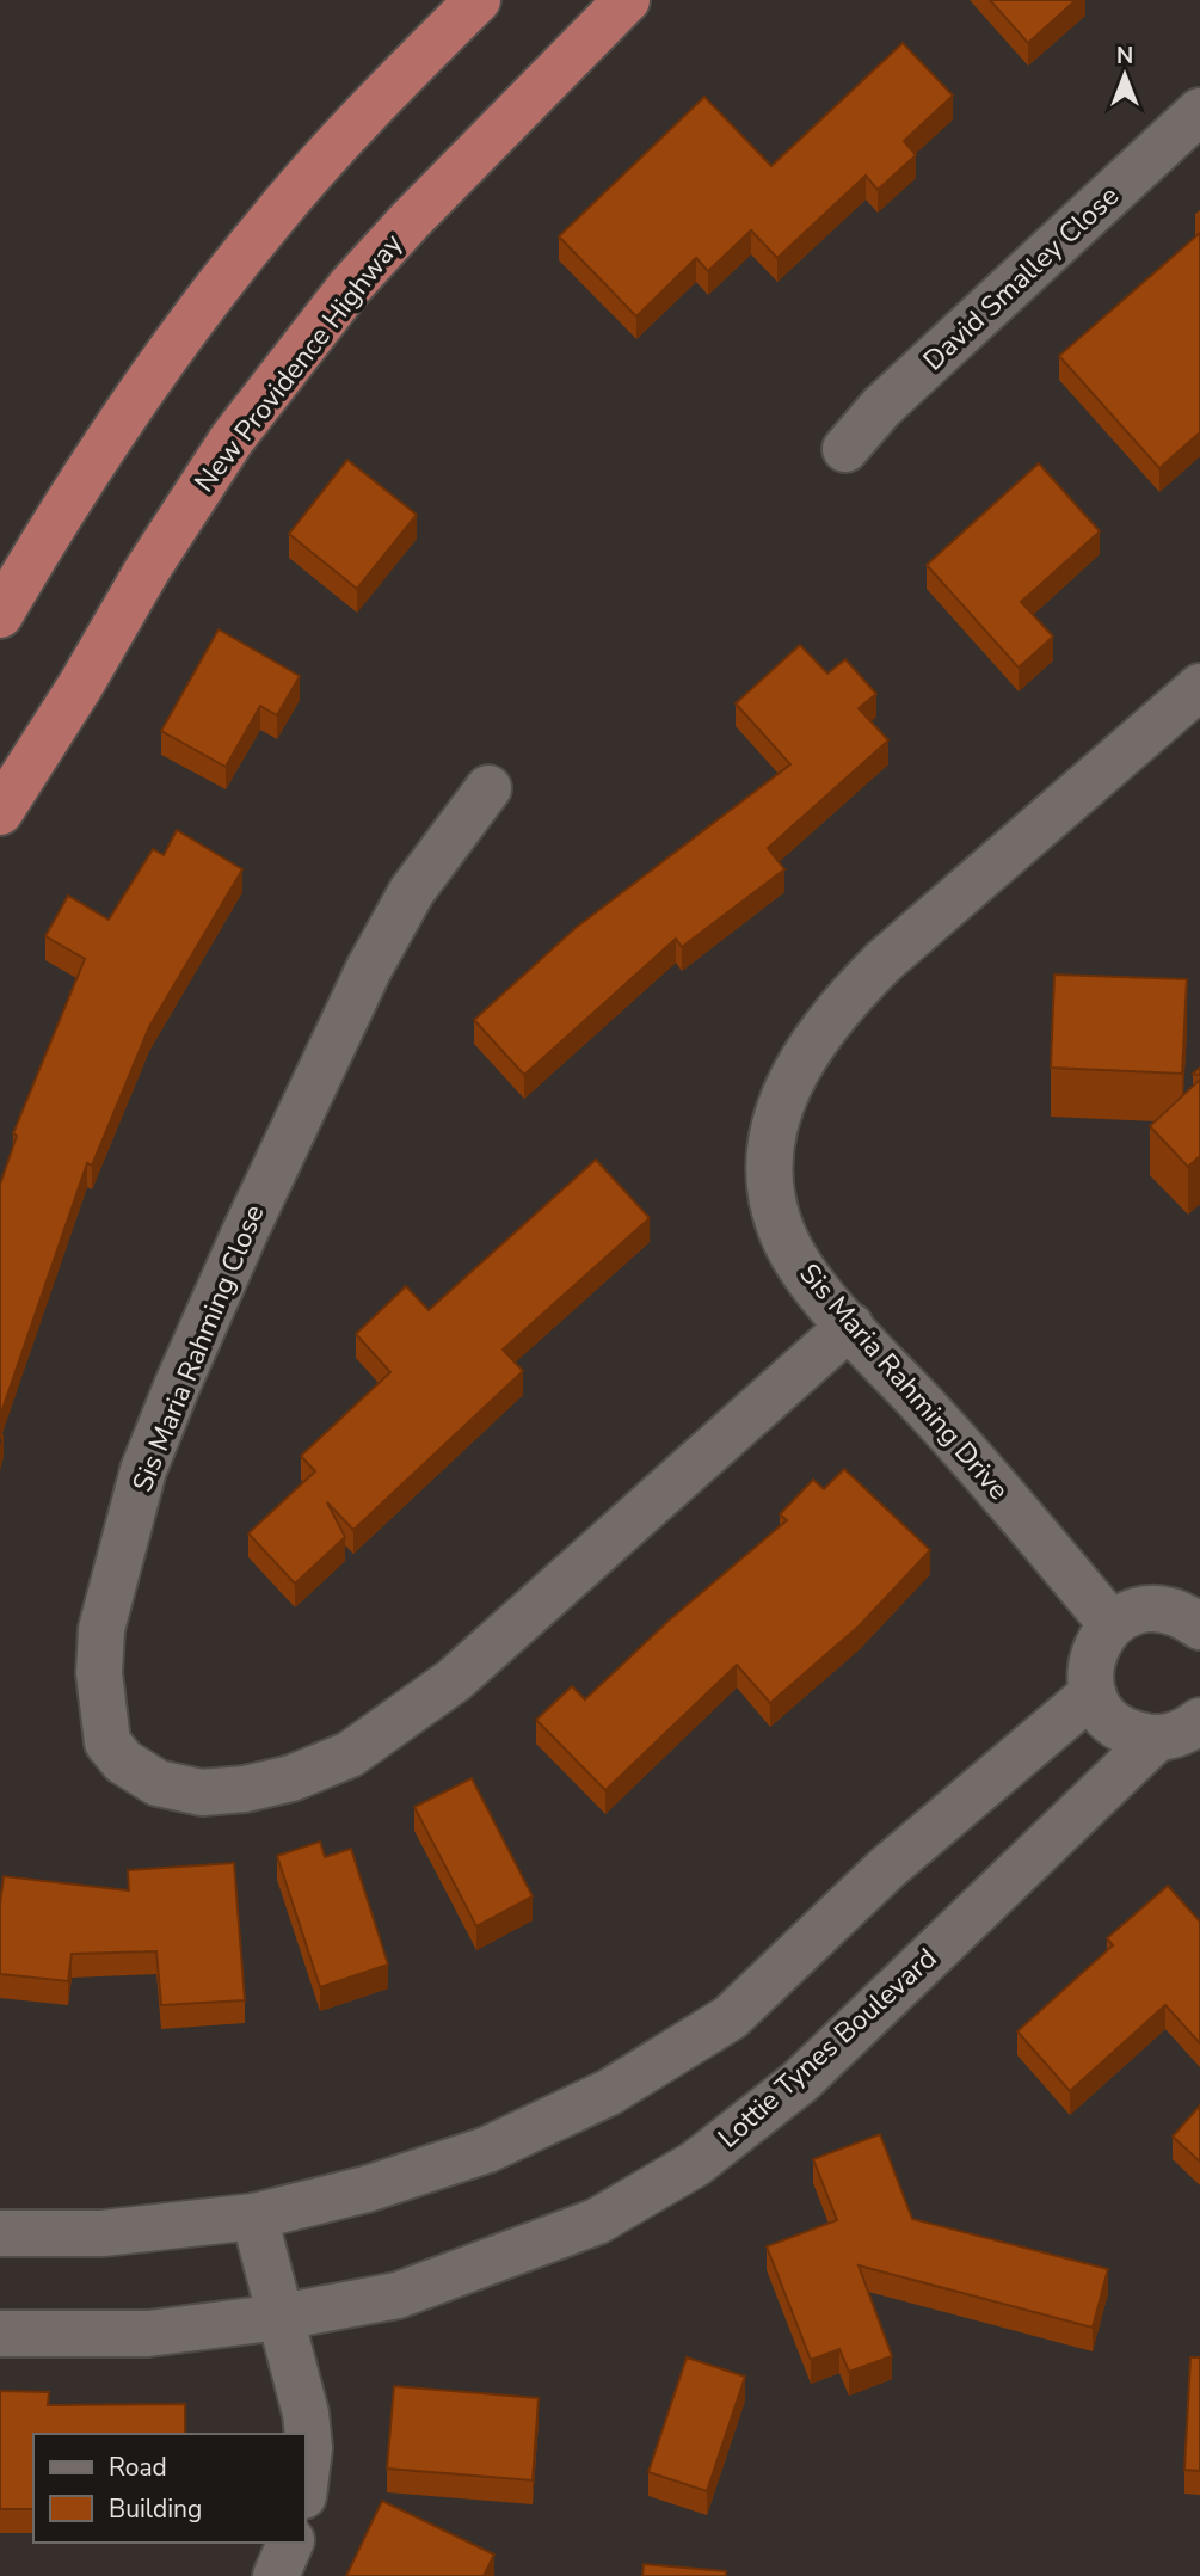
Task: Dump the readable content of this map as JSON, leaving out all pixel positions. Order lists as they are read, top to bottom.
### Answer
{
  "streets": {
    "highway": ["New Providence Highway"],
    "street": [
      "David Smalley Close",
      "Sis Maria Rahming Close",
      "Sis Maria Rahming Drive",
      "Lottie Tynes Boulevard"
    ]
  },
  "crossings": [
    ["Sis Maria Rahming Close", "Sis Maria Rahming Drive"]
  ],
  "legend": ["Road", "Building"],
  "north": "top"
}
